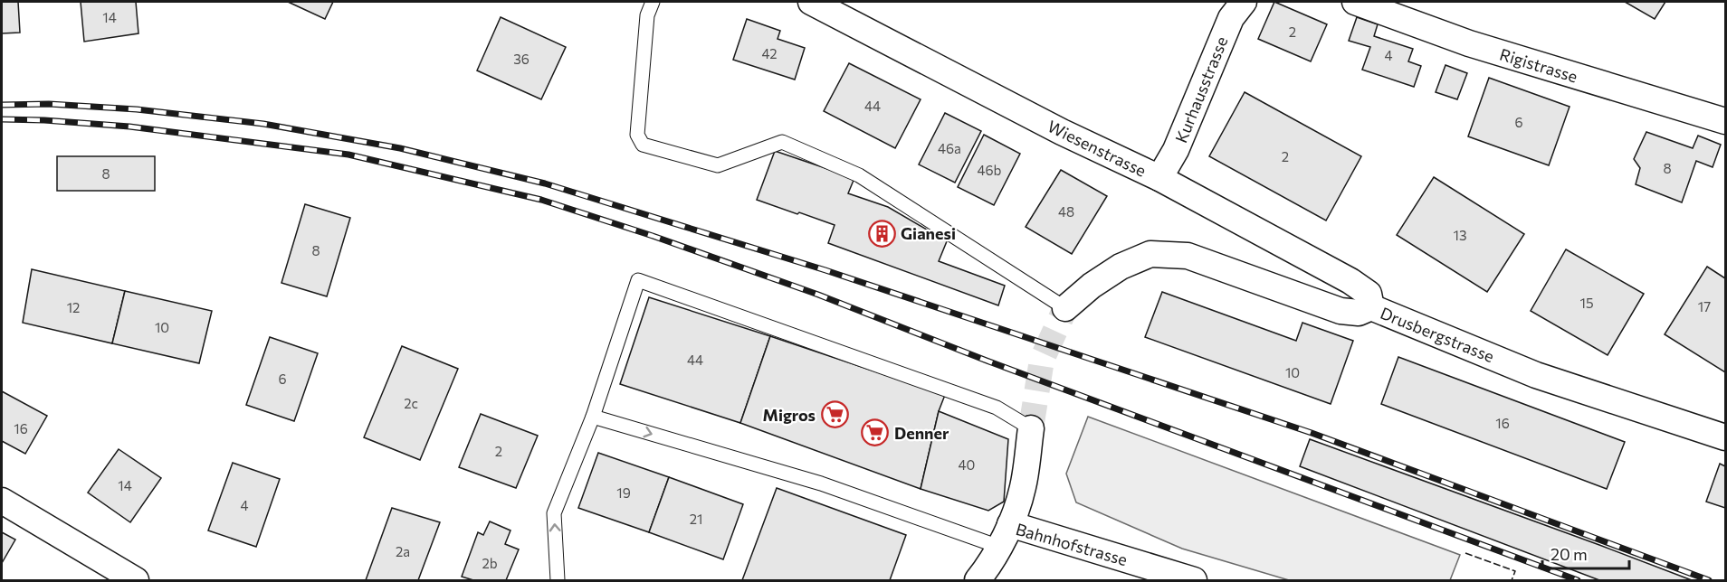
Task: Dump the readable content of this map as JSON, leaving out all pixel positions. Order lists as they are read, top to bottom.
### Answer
{
  "streets": {
    "street": [
      "Rigistrasse",
      "Kurhausstrasse",
      "Wiesenstrasse",
      "Drusbergstrasse",
      "Bahnhofstrasse"
    ]
  },
  "crossings": [
    ["Kurhausstrasse", "Wiesenstrasse"],
    ["Wiesenstrasse", "Drusbergstrasse"]
  ],
  "places": {
    "building": ["Gianesi"],
    "supermarket": ["Migros", "Denner"]
  },
  "house_numbers": [
    "14",
    "2",
    "42",
    "4",
    "36",
    "44",
    "6",
    "46a",
    "2",
    "8",
    "46b",
    "8",
    "48",
    "13",
    "8",
    "15",
    "17",
    "12",
    "10",
    "44",
    "10",
    "6",
    "2c",
    "16",
    "16",
    "2",
    "40",
    "14",
    "19",
    "4",
    "21",
    "2a",
    "2b"
  ],
  "scale_bar": "20 m"
}
